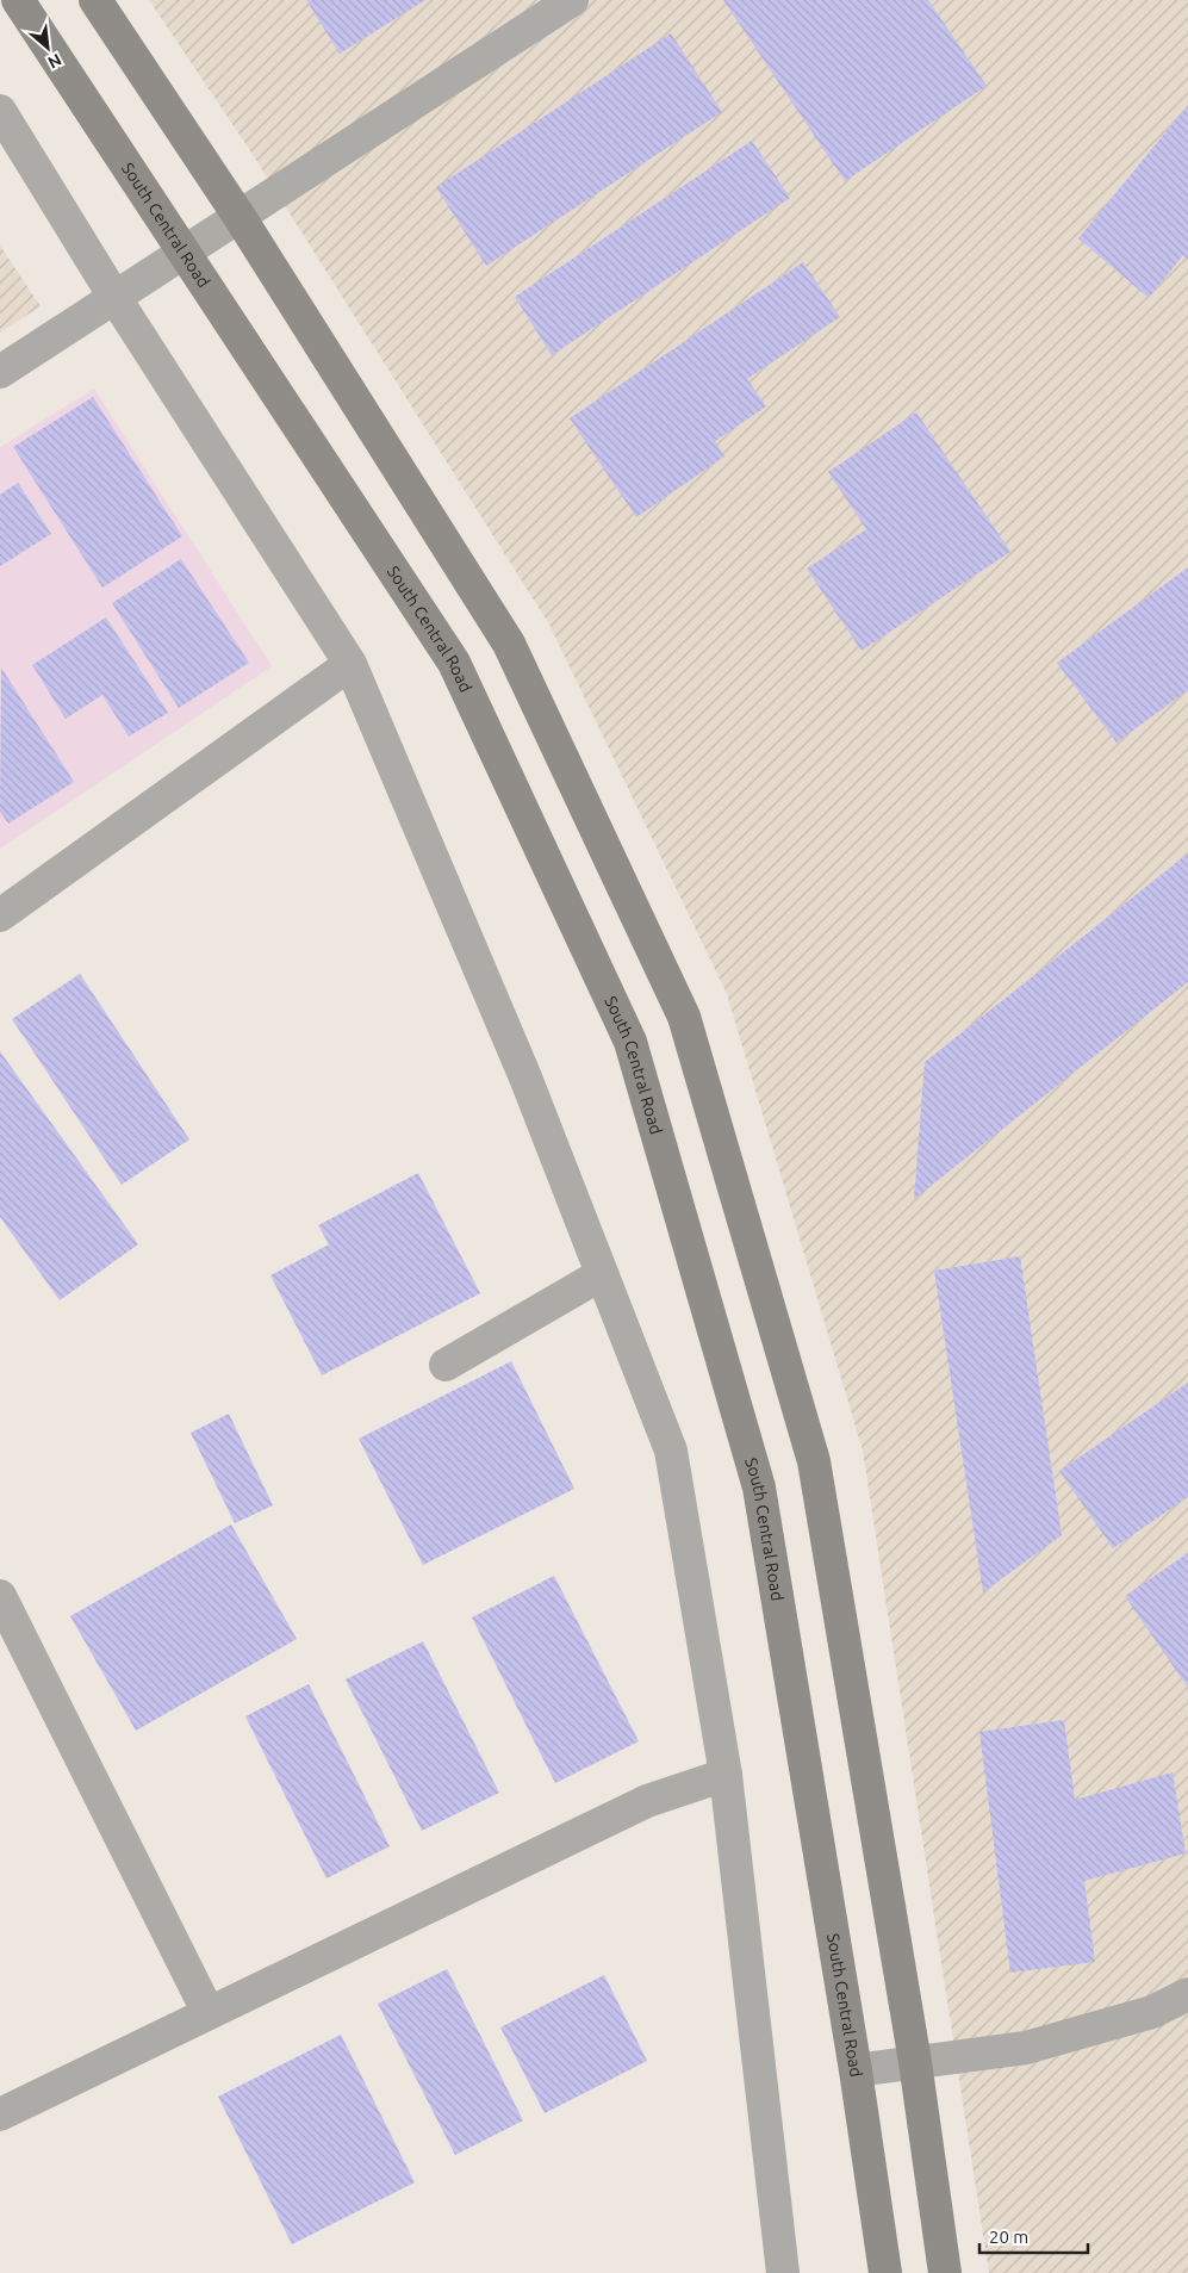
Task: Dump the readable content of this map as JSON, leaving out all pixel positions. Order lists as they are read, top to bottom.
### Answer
{
  "streets": {
    "main road": ["South Central Road"]
  },
  "scale_bar": "20 m",
  "north": "bottom right"
}
